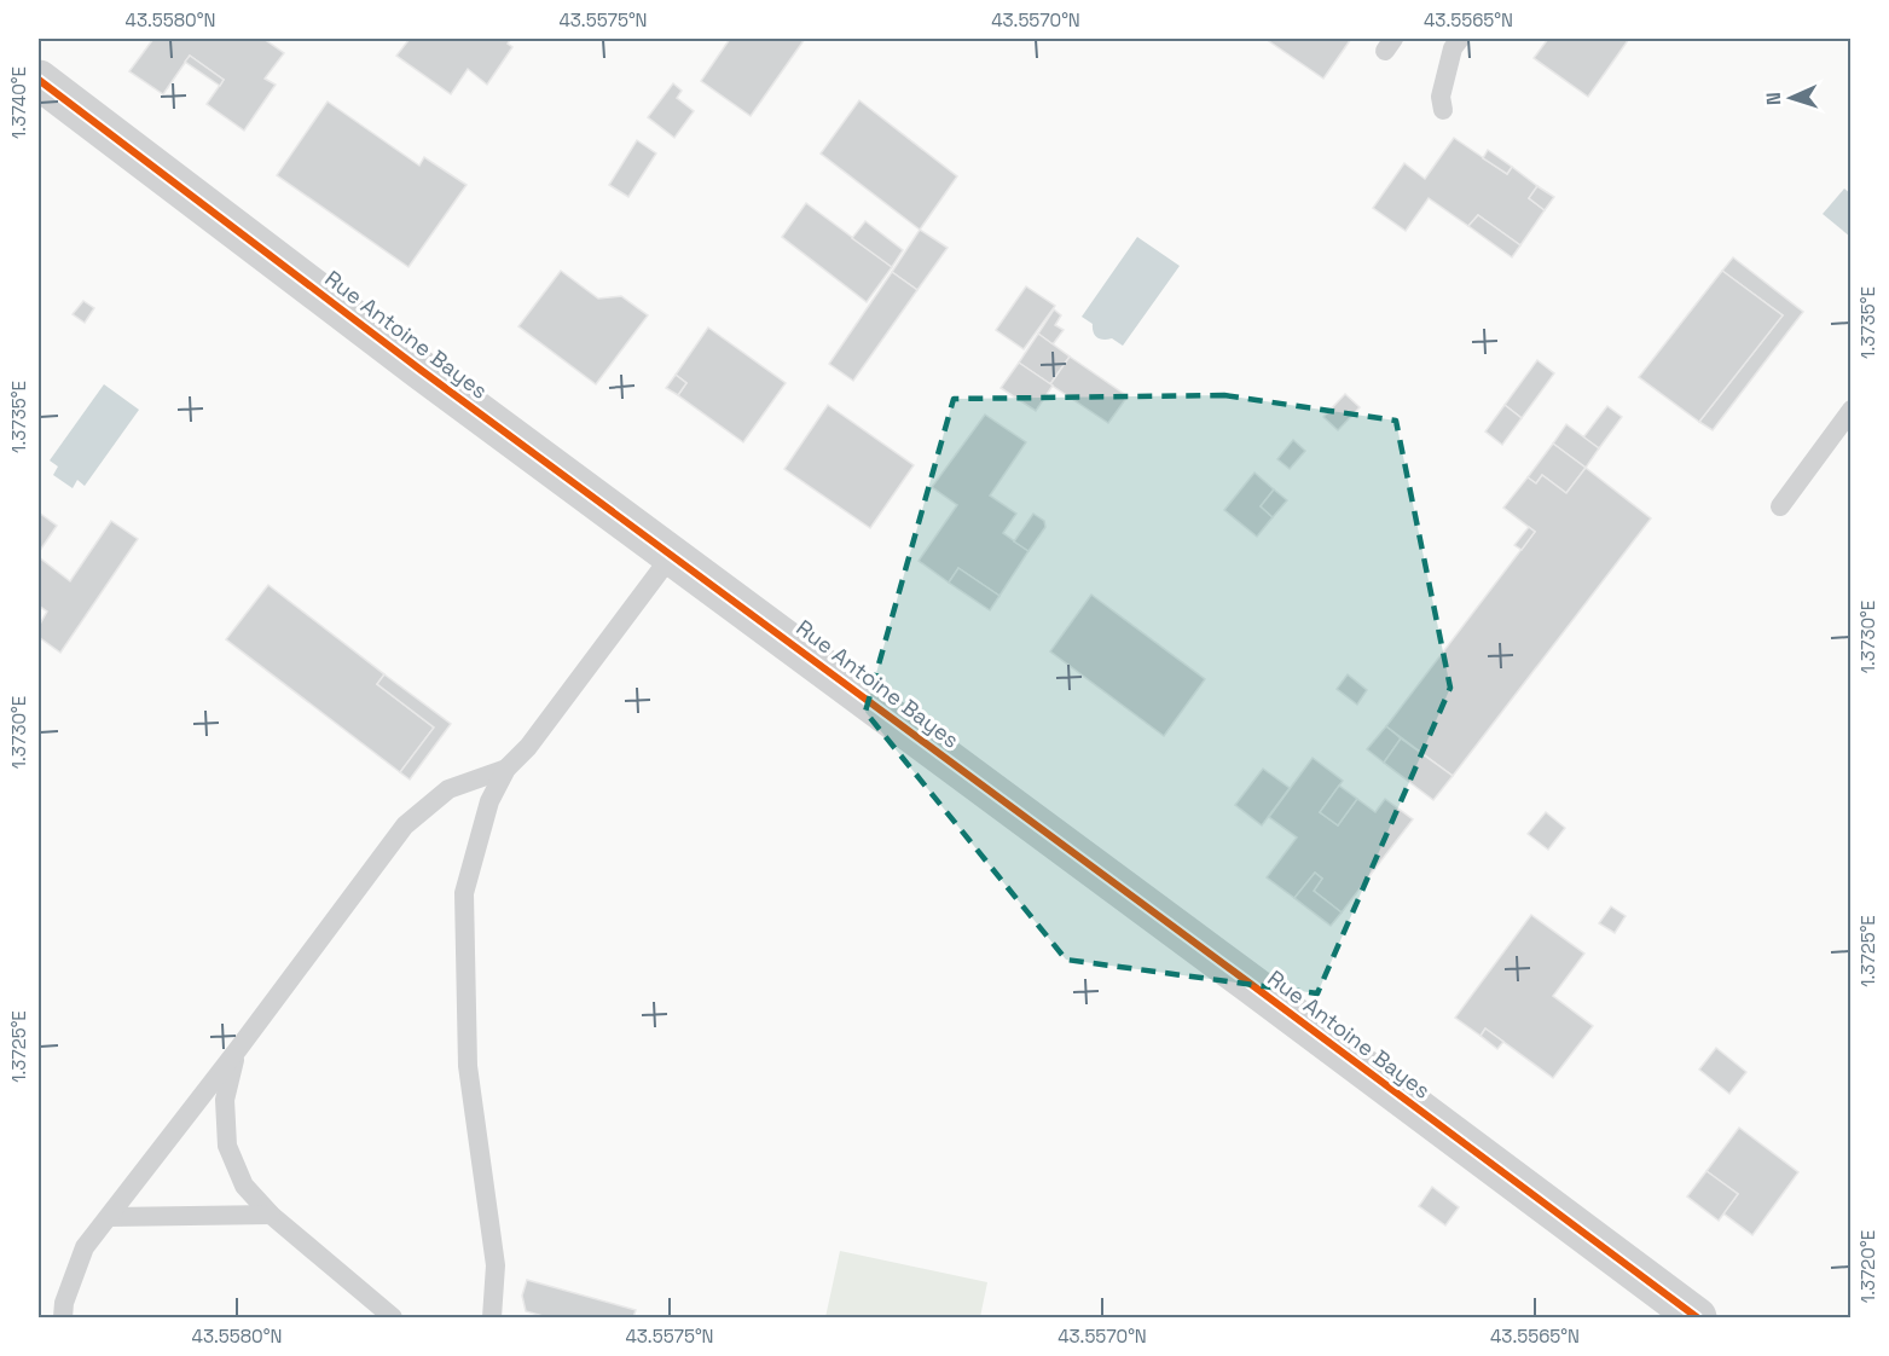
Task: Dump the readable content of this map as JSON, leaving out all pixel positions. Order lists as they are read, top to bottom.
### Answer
{
  "streets": {
    "street": ["Rue Antoine Bayes"]
  },
  "north": "left",
  "coordinates": [
    "43.5580°N",
    "43.5575°N",
    "43.5570°N",
    "43.5565°N",
    "1.3740°E",
    "1.3735°E",
    "1.3730°E",
    "1.3725°E",
    "1.3720°E"
  ]
}
